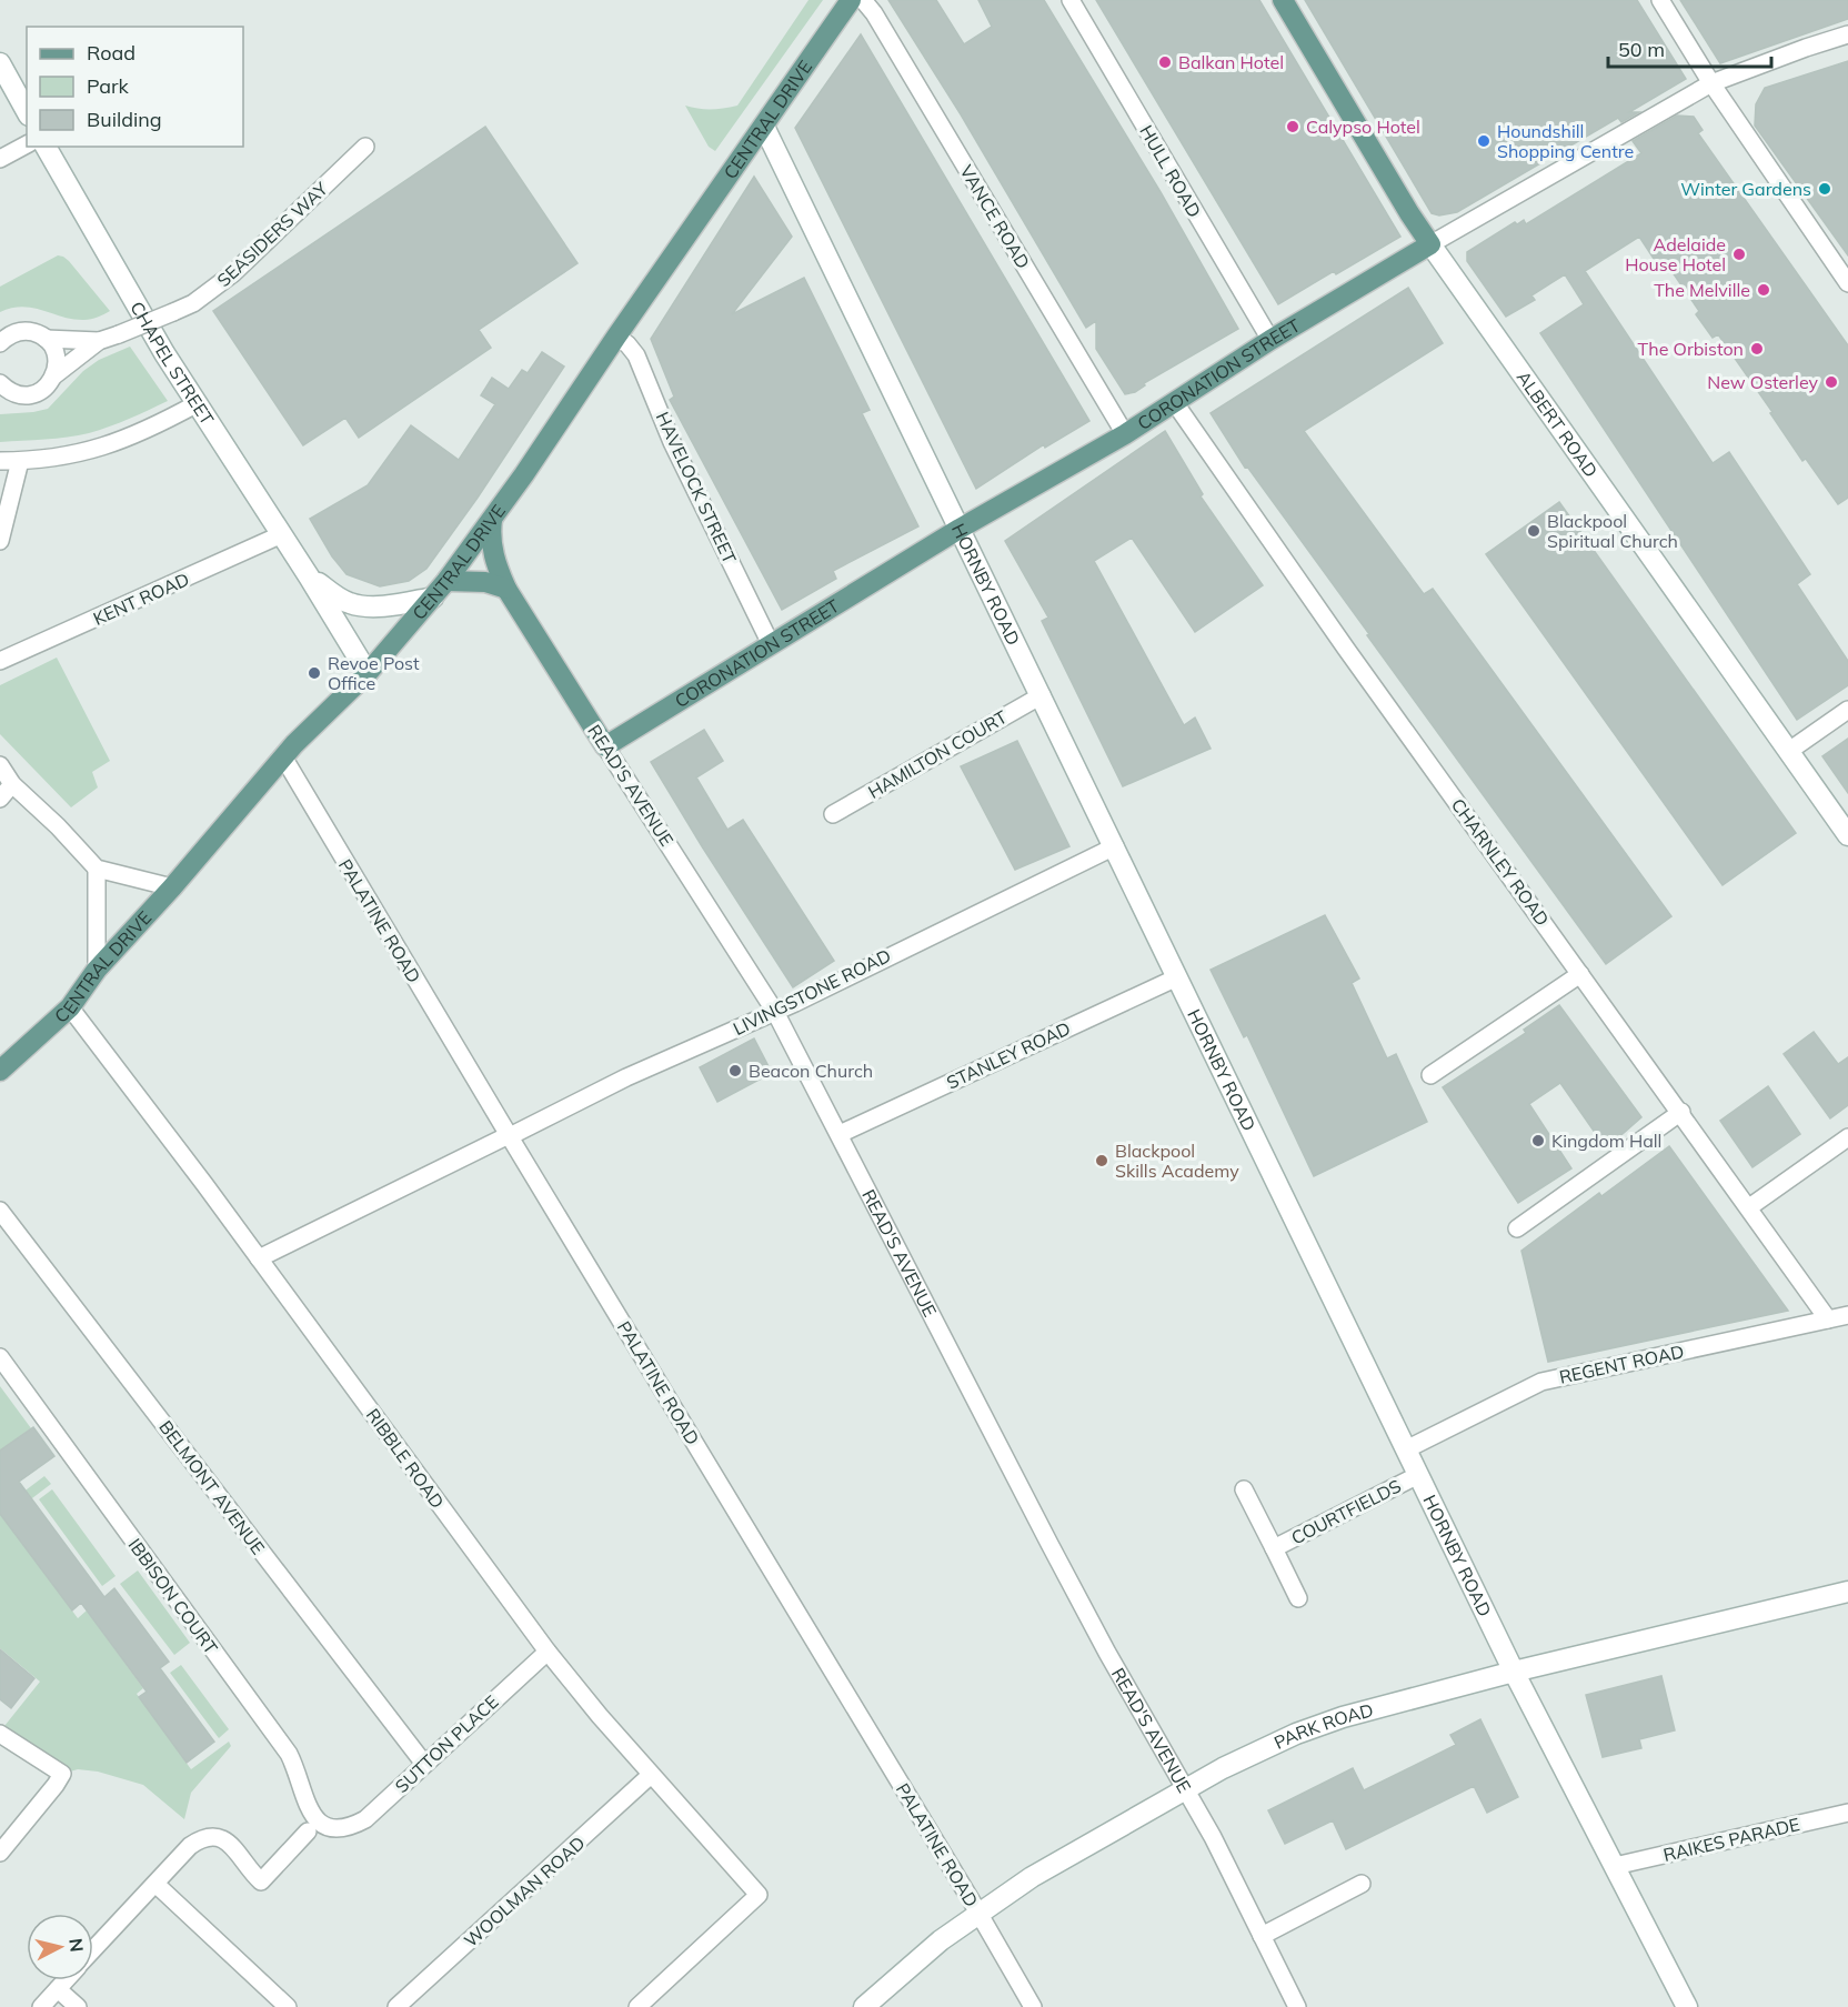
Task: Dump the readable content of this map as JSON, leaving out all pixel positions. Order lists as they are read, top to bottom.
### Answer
{
  "streets": {
    "main road": [
      "CENTRAL DRIVE",
      "CHAPEL STREET",
      "CORONATION STREET",
      "ALBERT ROAD",
      "HORNBY ROAD",
      "READ'S AVENUE",
      "PARK ROAD"
    ],
    "street": [
      "HULL ROAD",
      "VANCE ROAD",
      "SEASIDERS WAY",
      "HAVELOCK STREET",
      "KENT ROAD",
      "HAMILTON COURT",
      "CHARNLEY ROAD",
      "PALATINE ROAD",
      "LIVINGSTONE ROAD",
      "STANLEY ROAD",
      "REGENT ROAD",
      "RIBBLE ROAD",
      "BELMONT AVENUE",
      "COURTFIELDS",
      "IBBISON COURT",
      "SUTTON PLACE",
      "RAIKES PARADE",
      "WOOLMAN ROAD"
    ]
  },
  "crossings": [
    ["CENTRAL DRIVE", "CHAPEL STREET"],
    ["CENTRAL DRIVE", "HAVELOCK STREET"],
    ["CENTRAL DRIVE", "HORNBY ROAD"],
    ["CENTRAL DRIVE", "READ'S AVENUE"],
    ["CENTRAL DRIVE", "PALATINE ROAD"],
    ["CENTRAL DRIVE", "RIBBLE ROAD"],
    ["HULL ROAD", "CORONATION STREET"],
    ["VANCE ROAD", "CORONATION STREET"],
    ["CHAPEL STREET", "KENT ROAD"],
    ["CORONATION STREET", "ALBERT ROAD"],
    ["CORONATION STREET", "HAVELOCK STREET"],
    ["CORONATION STREET", "HORNBY ROAD"],
    ["CORONATION STREET", "READ'S AVENUE"],
    ["CORONATION STREET", "CHARNLEY ROAD"],
    ["HORNBY ROAD", "HAMILTON COURT"],
    ["HORNBY ROAD", "LIVINGSTONE ROAD"],
    ["HORNBY ROAD", "STANLEY ROAD"],
    ["HORNBY ROAD", "REGENT ROAD"],
    ["HORNBY ROAD", "COURTFIELDS"],
    ["HORNBY ROAD", "PARK ROAD"],
    ["HORNBY ROAD", "RAIKES PARADE"],
    ["READ'S AVENUE", "LIVINGSTONE ROAD"],
    ["READ'S AVENUE", "STANLEY ROAD"],
    ["READ'S AVENUE", "PARK ROAD"],
    ["CHARNLEY ROAD", "REGENT ROAD"],
    ["PALATINE ROAD", "LIVINGSTONE ROAD"],
    ["PALATINE ROAD", "PARK ROAD"],
    ["LIVINGSTONE ROAD", "RIBBLE ROAD"],
    ["RIBBLE ROAD", "SUTTON PLACE"],
    ["RIBBLE ROAD", "WOOLMAN ROAD"],
    ["BELMONT AVENUE", "SUTTON PLACE"],
    ["IBBISON COURT", "SUTTON PLACE"]
  ],
  "places": [
    "Balkan Hotel",
    "Calypso Hotel",
    "Houndshill Shopping Centre",
    "Winter Gardens",
    "Adelaide House Hotel",
    "The Melville",
    "The Orbiston",
    "New Osterley",
    "Blackpool Spiritual Church",
    "Revoe Post Office",
    "Beacon Church",
    "Kingdom Hall",
    "Blackpool Skills Academy"
  ],
  "legend": ["Road", "Park", "Building"],
  "scale_bar": "50 m",
  "north": "right"
}
